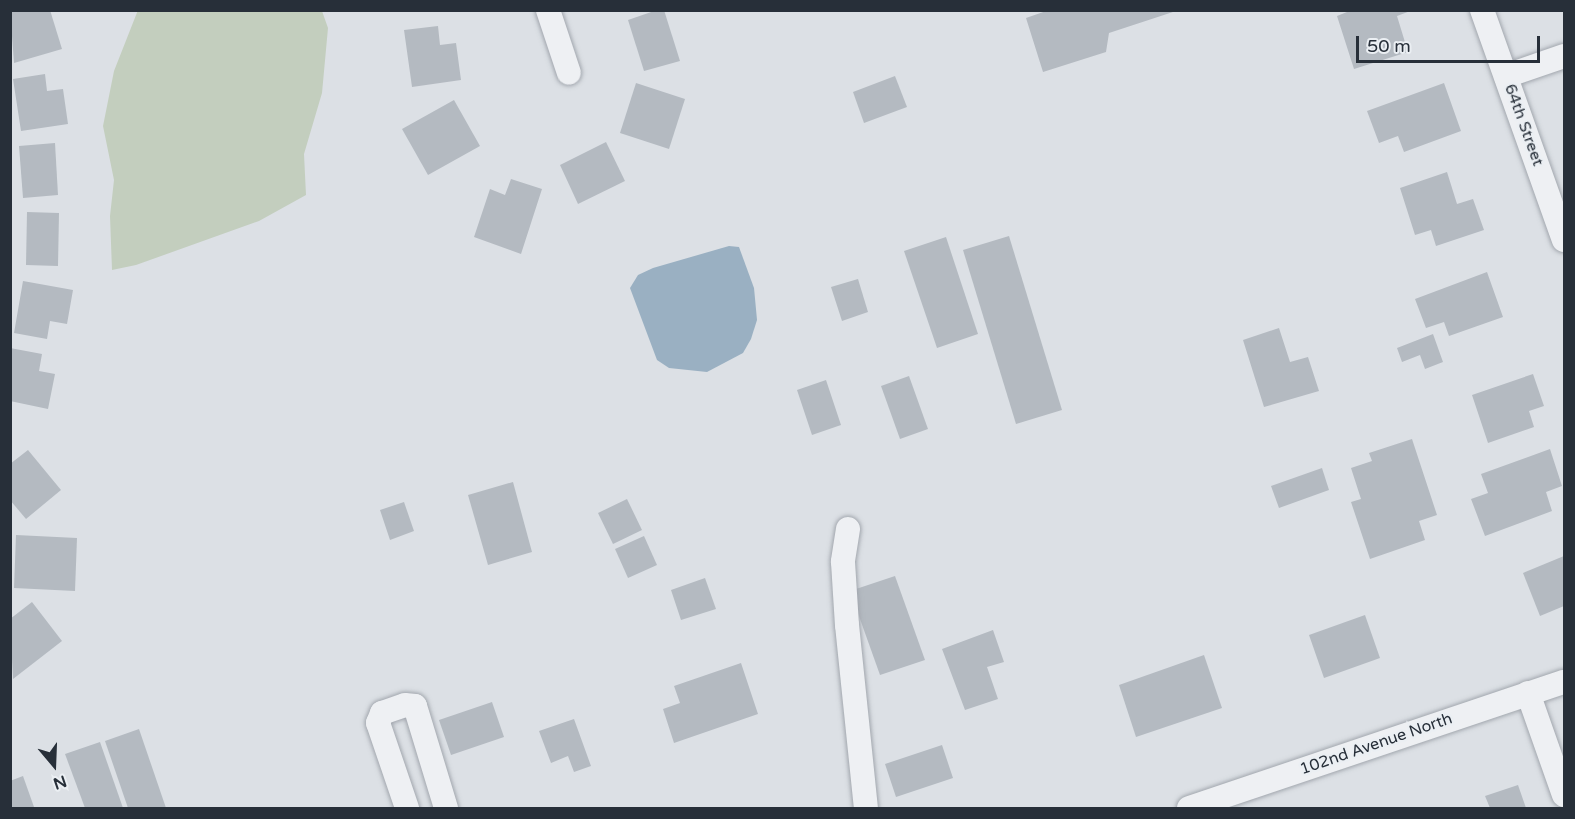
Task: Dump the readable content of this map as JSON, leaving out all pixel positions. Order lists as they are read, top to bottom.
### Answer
{
  "streets": {
    "street": ["64th Street", "102nd Avenue North"]
  },
  "scale_bar": "50 m",
  "north": "bottom"
}
